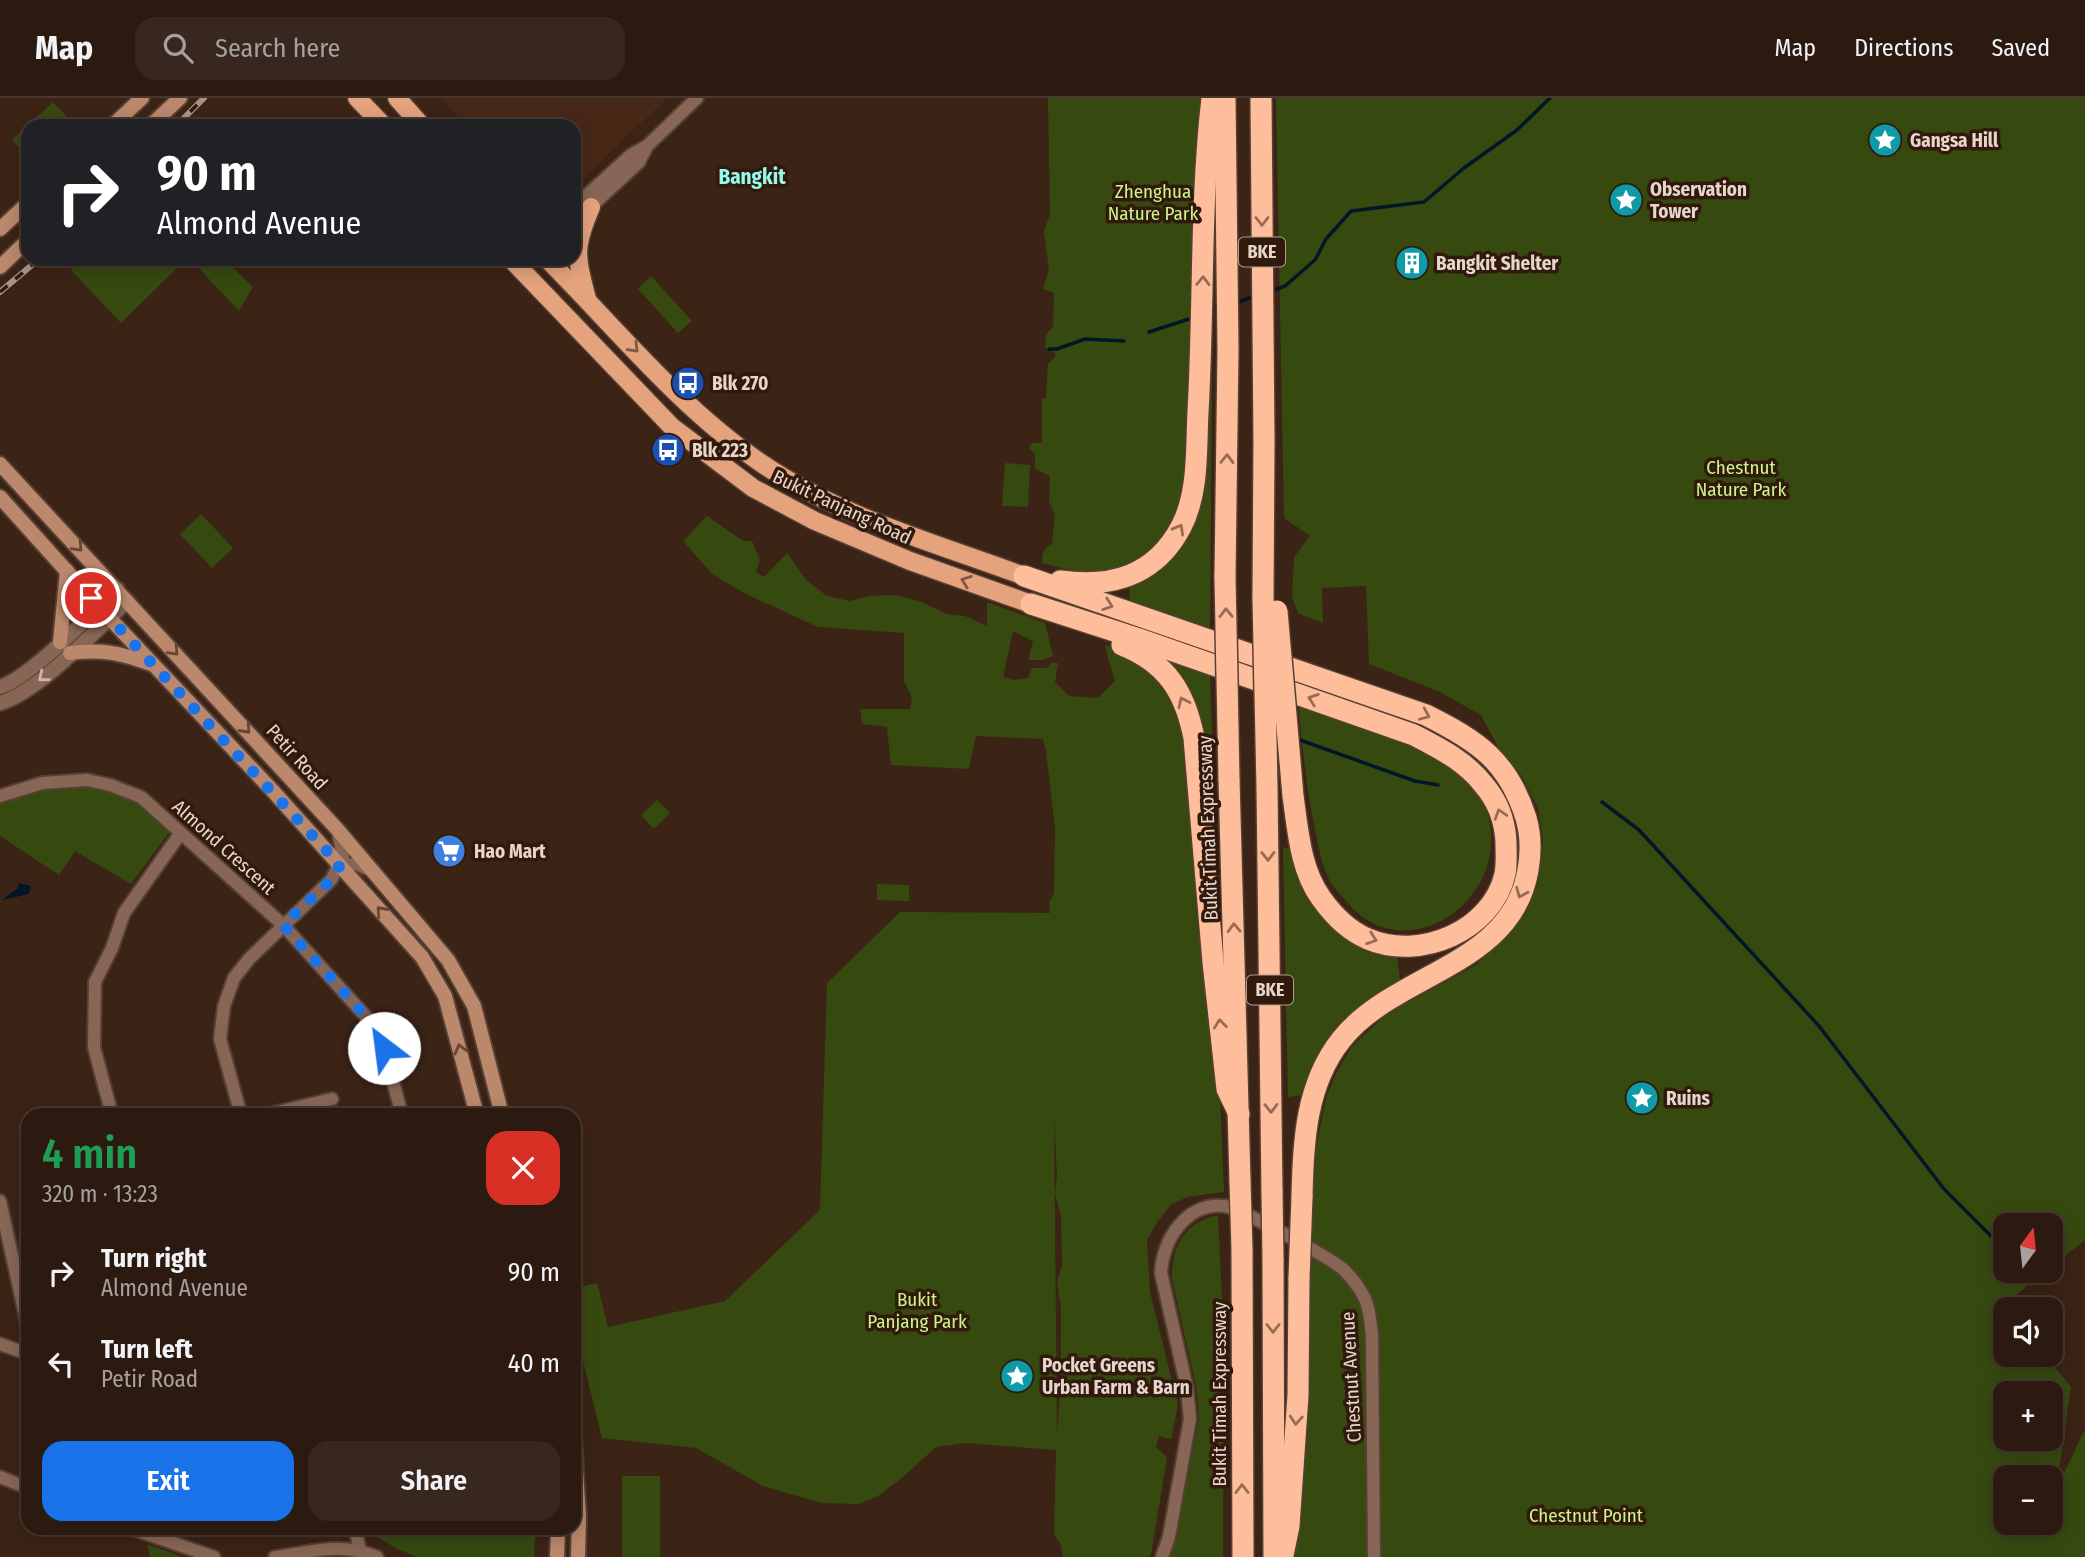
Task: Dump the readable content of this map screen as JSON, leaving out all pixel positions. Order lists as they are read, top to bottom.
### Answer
{
  "streets": {
    "highway": ["BKE", "Bukit Timah Expressway"],
    "main road": ["Bukit Panjang Road", "Petir Road"],
    "street": ["Almond Crescent", "Chestnut Avenue"]
  },
  "districts": ["Bangkit"],
  "parks": [
    "Zhenghua Nature Park",
    "Chestnut Nature Park",
    "Bukit Panjang Park",
    "Chestnut Point"
  ],
  "places": {
    "place": [
      "Gangsa Hill",
      "Observation Tower",
      "Ruins",
      "Pocket Greens Urban Farm & Barn"
    ],
    "building": ["Bangkit Shelter"],
    "bus stop": ["Blk 270", "Blk 223"],
    "supermarket": ["Hao Mart"]
  },
  "north": "top",
  "page": {
    "header": "Map",
    "search": "Search here",
    "nav": ["Map", "Directions", "Saved"],
    "turn": ["90 m", "Almond Avenue"],
    "heading": ["4 min", "320 m · 13:23"],
    "map_buttons": ["+", "−"],
    "list": [
      {
        "name": "Turn right",
        "note": "Almond Avenue",
        "value": "90 m"
      },
      {
        "name": "Turn left",
        "note": "Petir Road",
        "value": "40 m"
      }
    ],
    "buttons": ["Exit", "Share"]
  }
}
